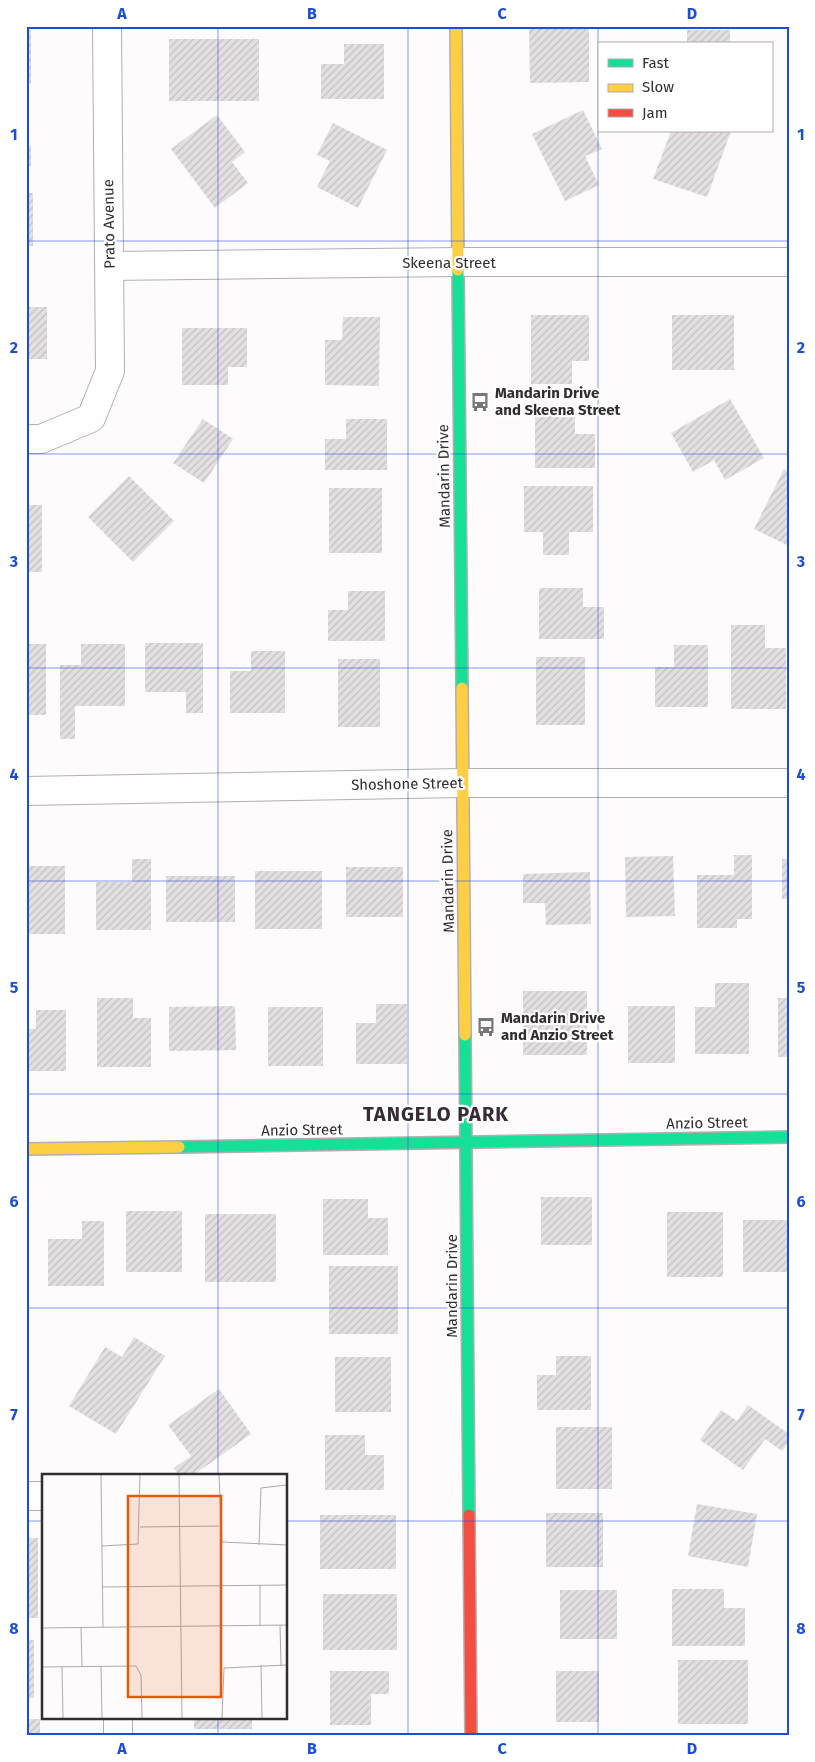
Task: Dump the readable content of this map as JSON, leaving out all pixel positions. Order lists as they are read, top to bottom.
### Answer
{
  "streets": {
    "street": [
      "Prato Avenue",
      "Skeena Street",
      "Mandarin Drive",
      "Shoshone Street",
      "Anzio Street"
    ]
  },
  "crossings": [
    ["Prato Avenue", "Skeena Street"],
    ["Skeena Street", "Mandarin Drive"],
    ["Mandarin Drive", "Shoshone Street"],
    ["Mandarin Drive", "Anzio Street"]
  ],
  "districts": ["TANGELO PARK"],
  "places": {
    "bus stop": ["Mandarin Drive and Skeena Street", "Mandarin Drive and Anzio Street"]
  },
  "legend": ["Fast", "Slow", "Jam"],
  "grid": {
    "columns": [
      "A",
      "B",
      "C",
      "D"
    ],
    "rows": [
      "1",
      "2",
      "3",
      "4",
      "5",
      "6",
      "7",
      "8"
    ]
  }
}
